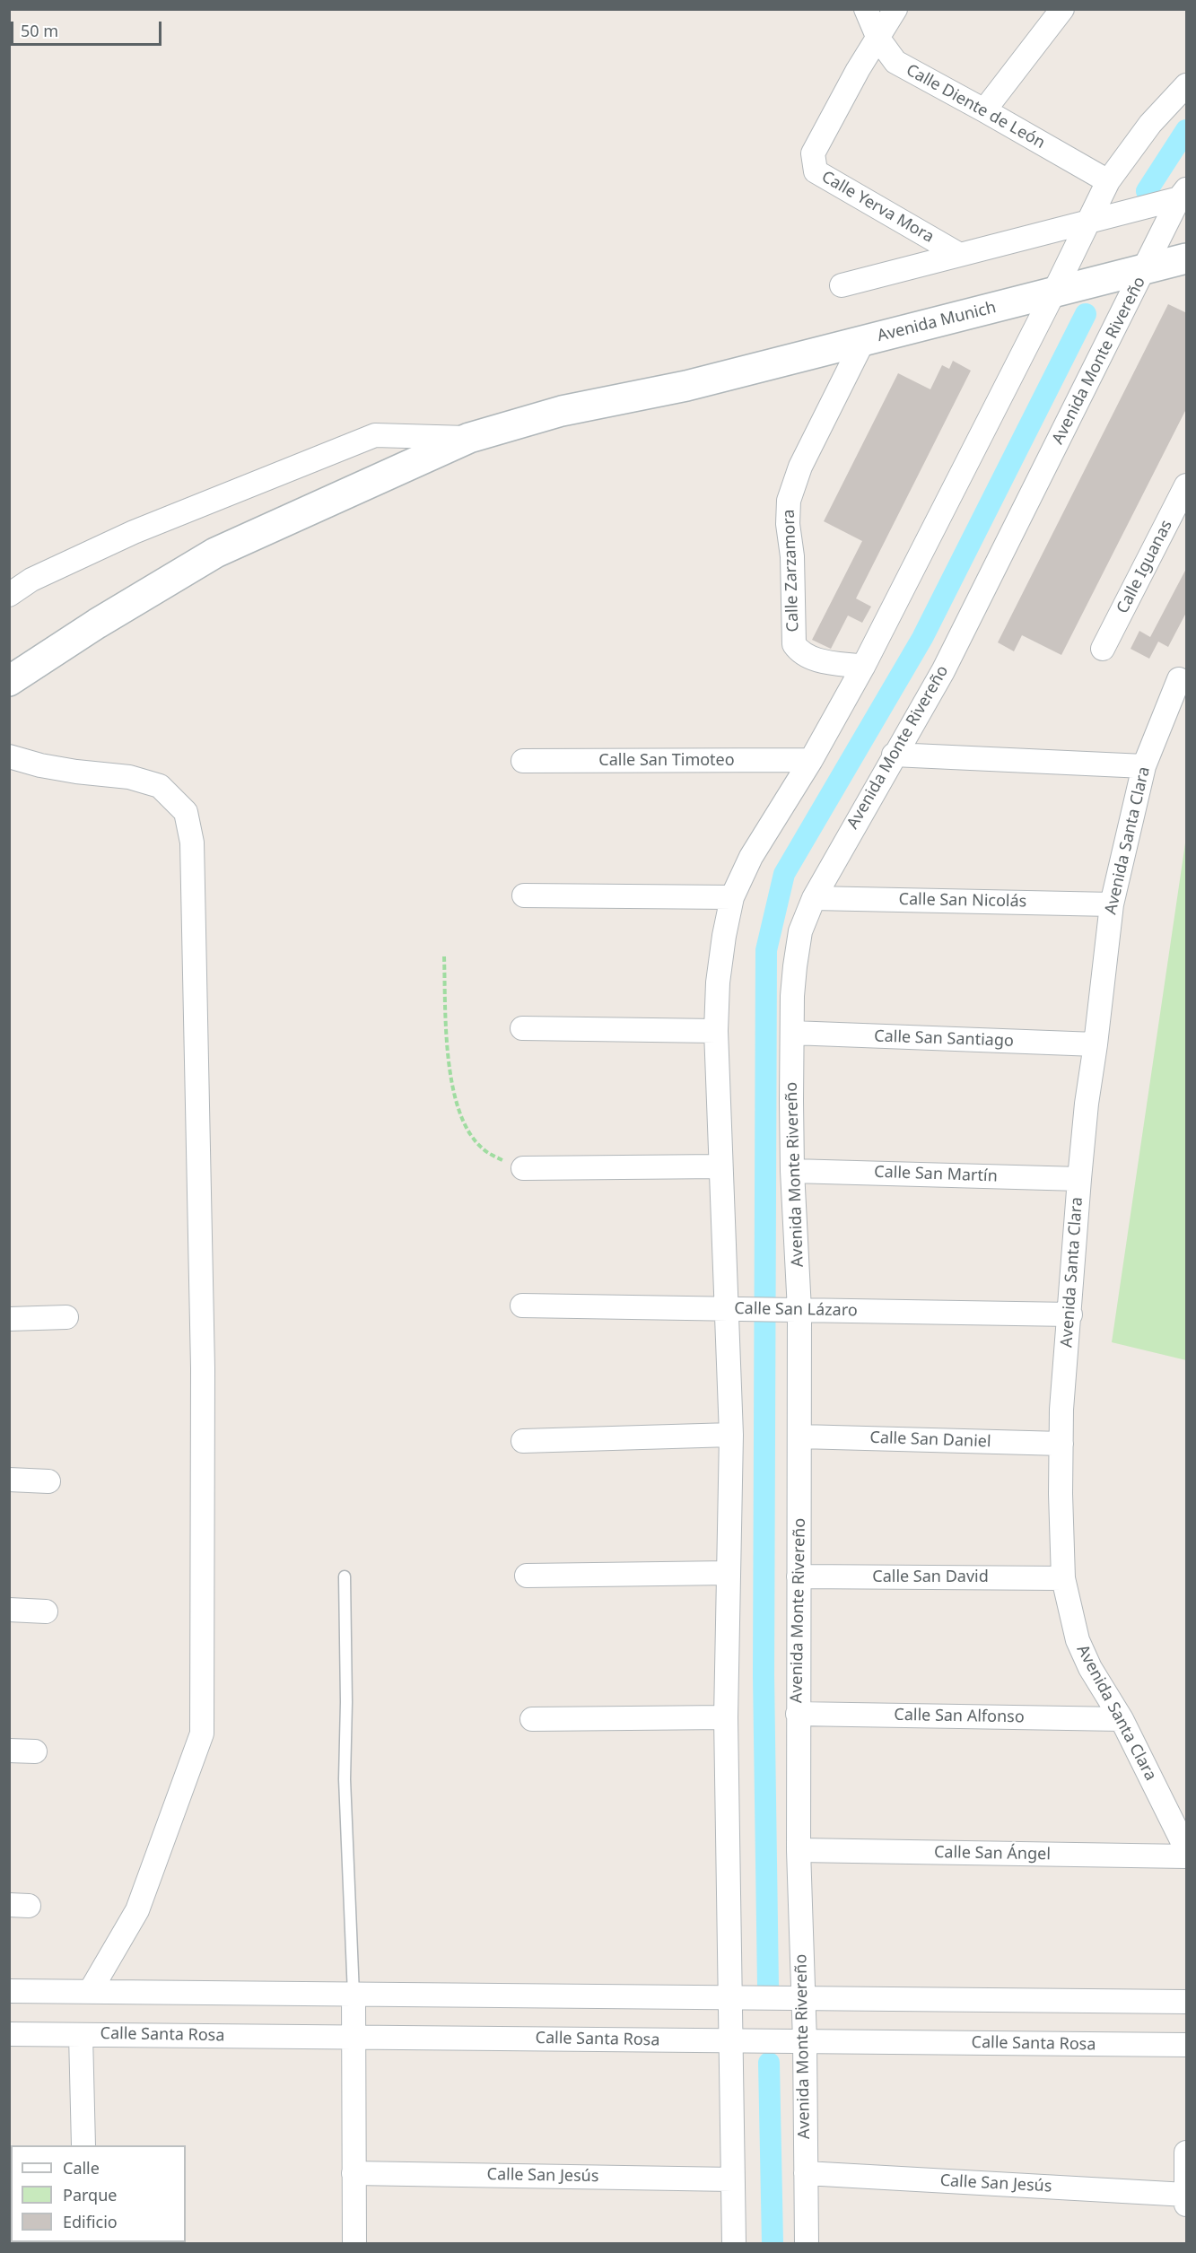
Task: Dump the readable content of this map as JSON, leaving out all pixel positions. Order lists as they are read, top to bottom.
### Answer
{
  "streets": {
    "main road": ["Avenida Munich"],
    "street": [
      "Calle Diente de León",
      "Calle Yerva Mora",
      "Avenida Monte Rivereño",
      "Calle Iguanas",
      "Calle Zarzamora",
      "Calle San Timoteo",
      "Avenida Santa Clara",
      "Calle San Nicolás",
      "Calle San Santiago",
      "Calle San Martín",
      "Calle San Lázaro",
      "Calle San Daniel",
      "Calle San David",
      "Calle San Alfonso",
      "Calle San Ángel",
      "Calle Santa Rosa",
      "Calle San Jesús"
    ]
  },
  "crossings": [
    ["Calle Diente de León", "Calle Yerva Mora"],
    ["Avenida Munich", "Avenida Monte Rivereño"],
    ["Avenida Munich", "Calle Zarzamora"],
    ["Avenida Monte Rivereño", "Calle San Nicolás"],
    ["Avenida Monte Rivereño", "Calle San Santiago"],
    ["Avenida Monte Rivereño", "Calle San Martín"],
    ["Avenida Monte Rivereño", "Calle San Lázaro"],
    ["Avenida Monte Rivereño", "Calle San Daniel"],
    ["Avenida Monte Rivereño", "Calle San David"],
    ["Avenida Monte Rivereño", "Calle San Alfonso"],
    ["Avenida Monte Rivereño", "Calle San Ángel"],
    ["Avenida Monte Rivereño", "Calle Santa Rosa"],
    ["Avenida Monte Rivereño", "Calle San Jesús"],
    ["Avenida Santa Clara", "Calle San Nicolás"],
    ["Avenida Santa Clara", "Calle San Santiago"],
    ["Avenida Santa Clara", "Calle San Martín"],
    ["Avenida Santa Clara", "Calle San Lázaro"],
    ["Avenida Santa Clara", "Calle San Daniel"],
    ["Avenida Santa Clara", "Calle San David"],
    ["Avenida Santa Clara", "Calle San Alfonso"]
  ],
  "legend": ["Calle", "Parque", "Edificio"],
  "scale_bar": "50 m"
}
